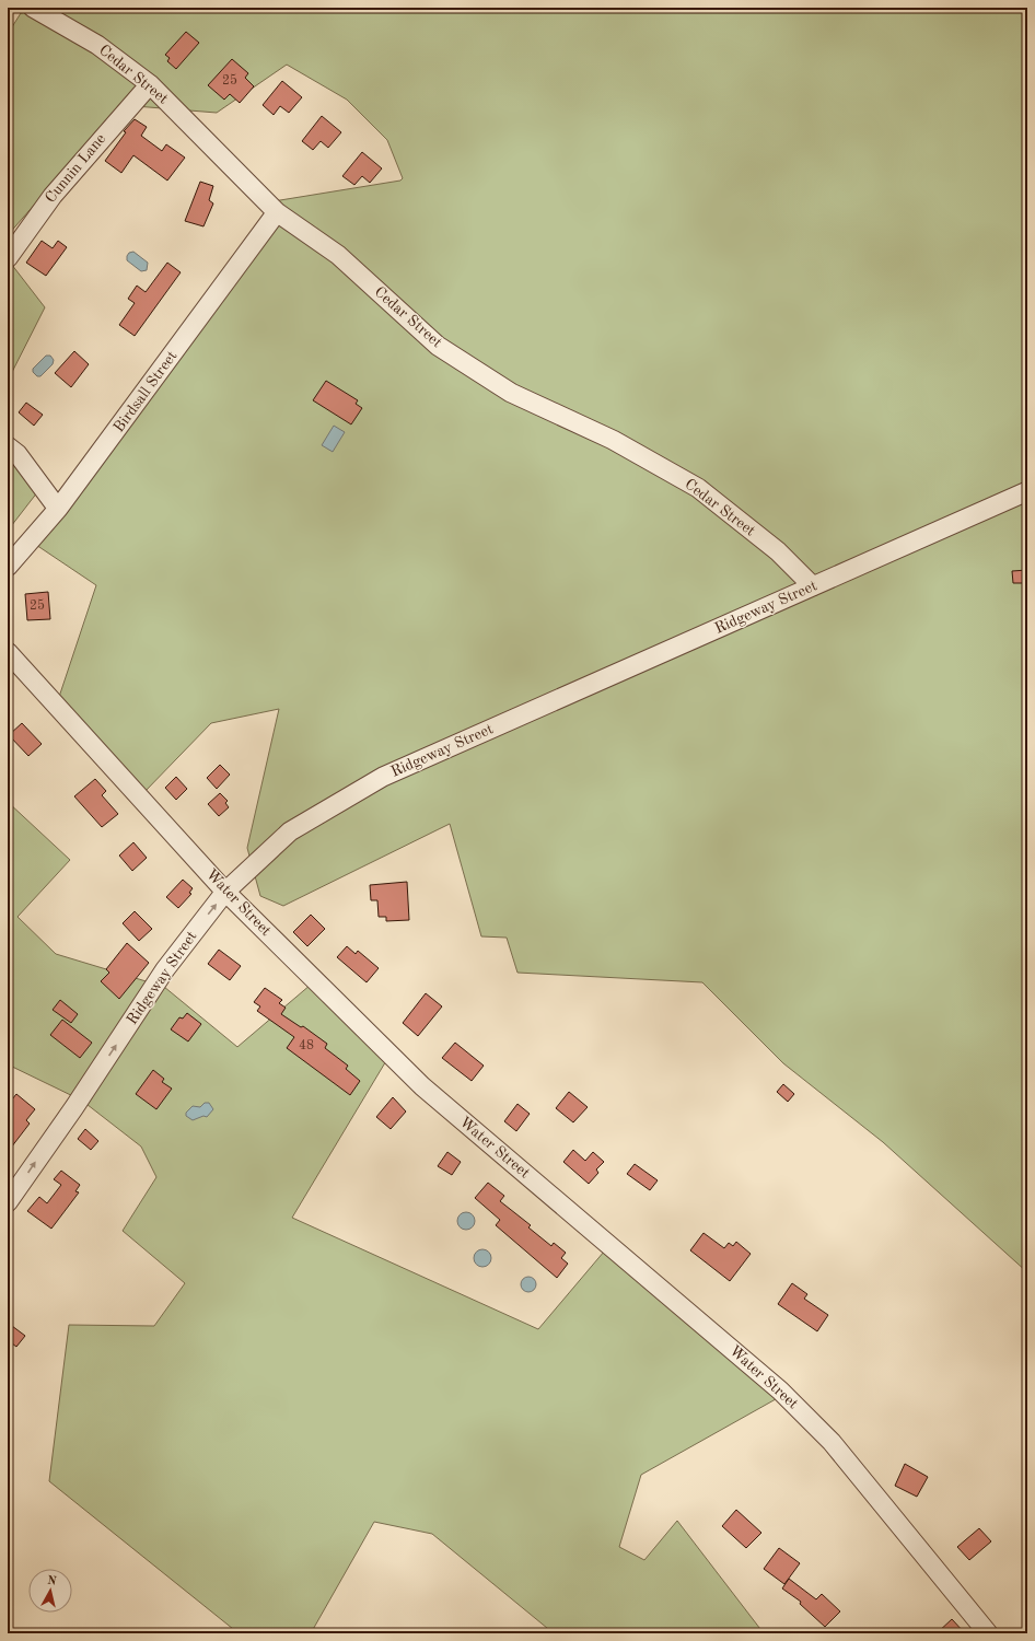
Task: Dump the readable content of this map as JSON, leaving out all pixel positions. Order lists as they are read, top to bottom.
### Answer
{
  "streets": {
    "street": [
      "Cedar Street",
      "Cunnin Lane",
      "Birdsall Street",
      "Ridgeway Street",
      "Water Street"
    ]
  },
  "crossings": [
    ["Cedar Street", "Cunnin Lane"],
    ["Cedar Street", "Birdsall Street"],
    ["Cedar Street", "Ridgeway Street"],
    ["Ridgeway Street", "Water Street"]
  ],
  "house_numbers": ["25", "25", "48"],
  "north": "top"
}
